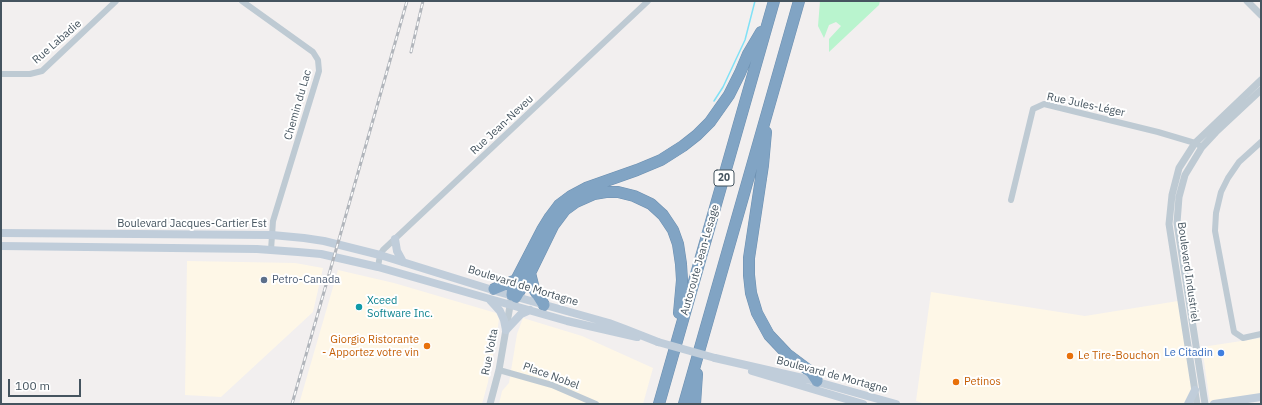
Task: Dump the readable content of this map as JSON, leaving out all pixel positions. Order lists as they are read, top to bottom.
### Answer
{
  "streets": {
    "highway": ["20", "Autoroute Jean-Lesage"],
    "main road": ["Boulevard Jacques-Cartier Est", "Boulevard de Mortagne"],
    "street": [
      "Rue Labadie",
      "Chemin du Lac",
      "Rue Jules-Léger",
      "Rue Jean-Neveu",
      "Boulevard Industriel",
      "Rue Volta",
      "Place Nobel"
    ]
  },
  "crossings": [
    ["Chemin du Lac", "Boulevard Jacques-Cartier Est"],
    ["Rue Jules-Léger", "Boulevard Industriel"],
    ["Rue Jean-Neveu", "Boulevard Jacques-Cartier Est"],
    ["Rue Jean-Neveu", "Boulevard de Mortagne"],
    ["Boulevard Jacques-Cartier Est", "Boulevard de Mortagne"],
    ["Boulevard de Mortagne", "Rue Volta"],
    ["Rue Volta", "Place Nobel"]
  ],
  "places": [
    "Petro-Canada",
    "Xceed Software Inc.",
    "Giorgio Ristorante - Apportez votre vin",
    "Le Citadin",
    "Le Tire-Bouchon",
    "Petinos"
  ],
  "scale_bar": "100 m"
}
